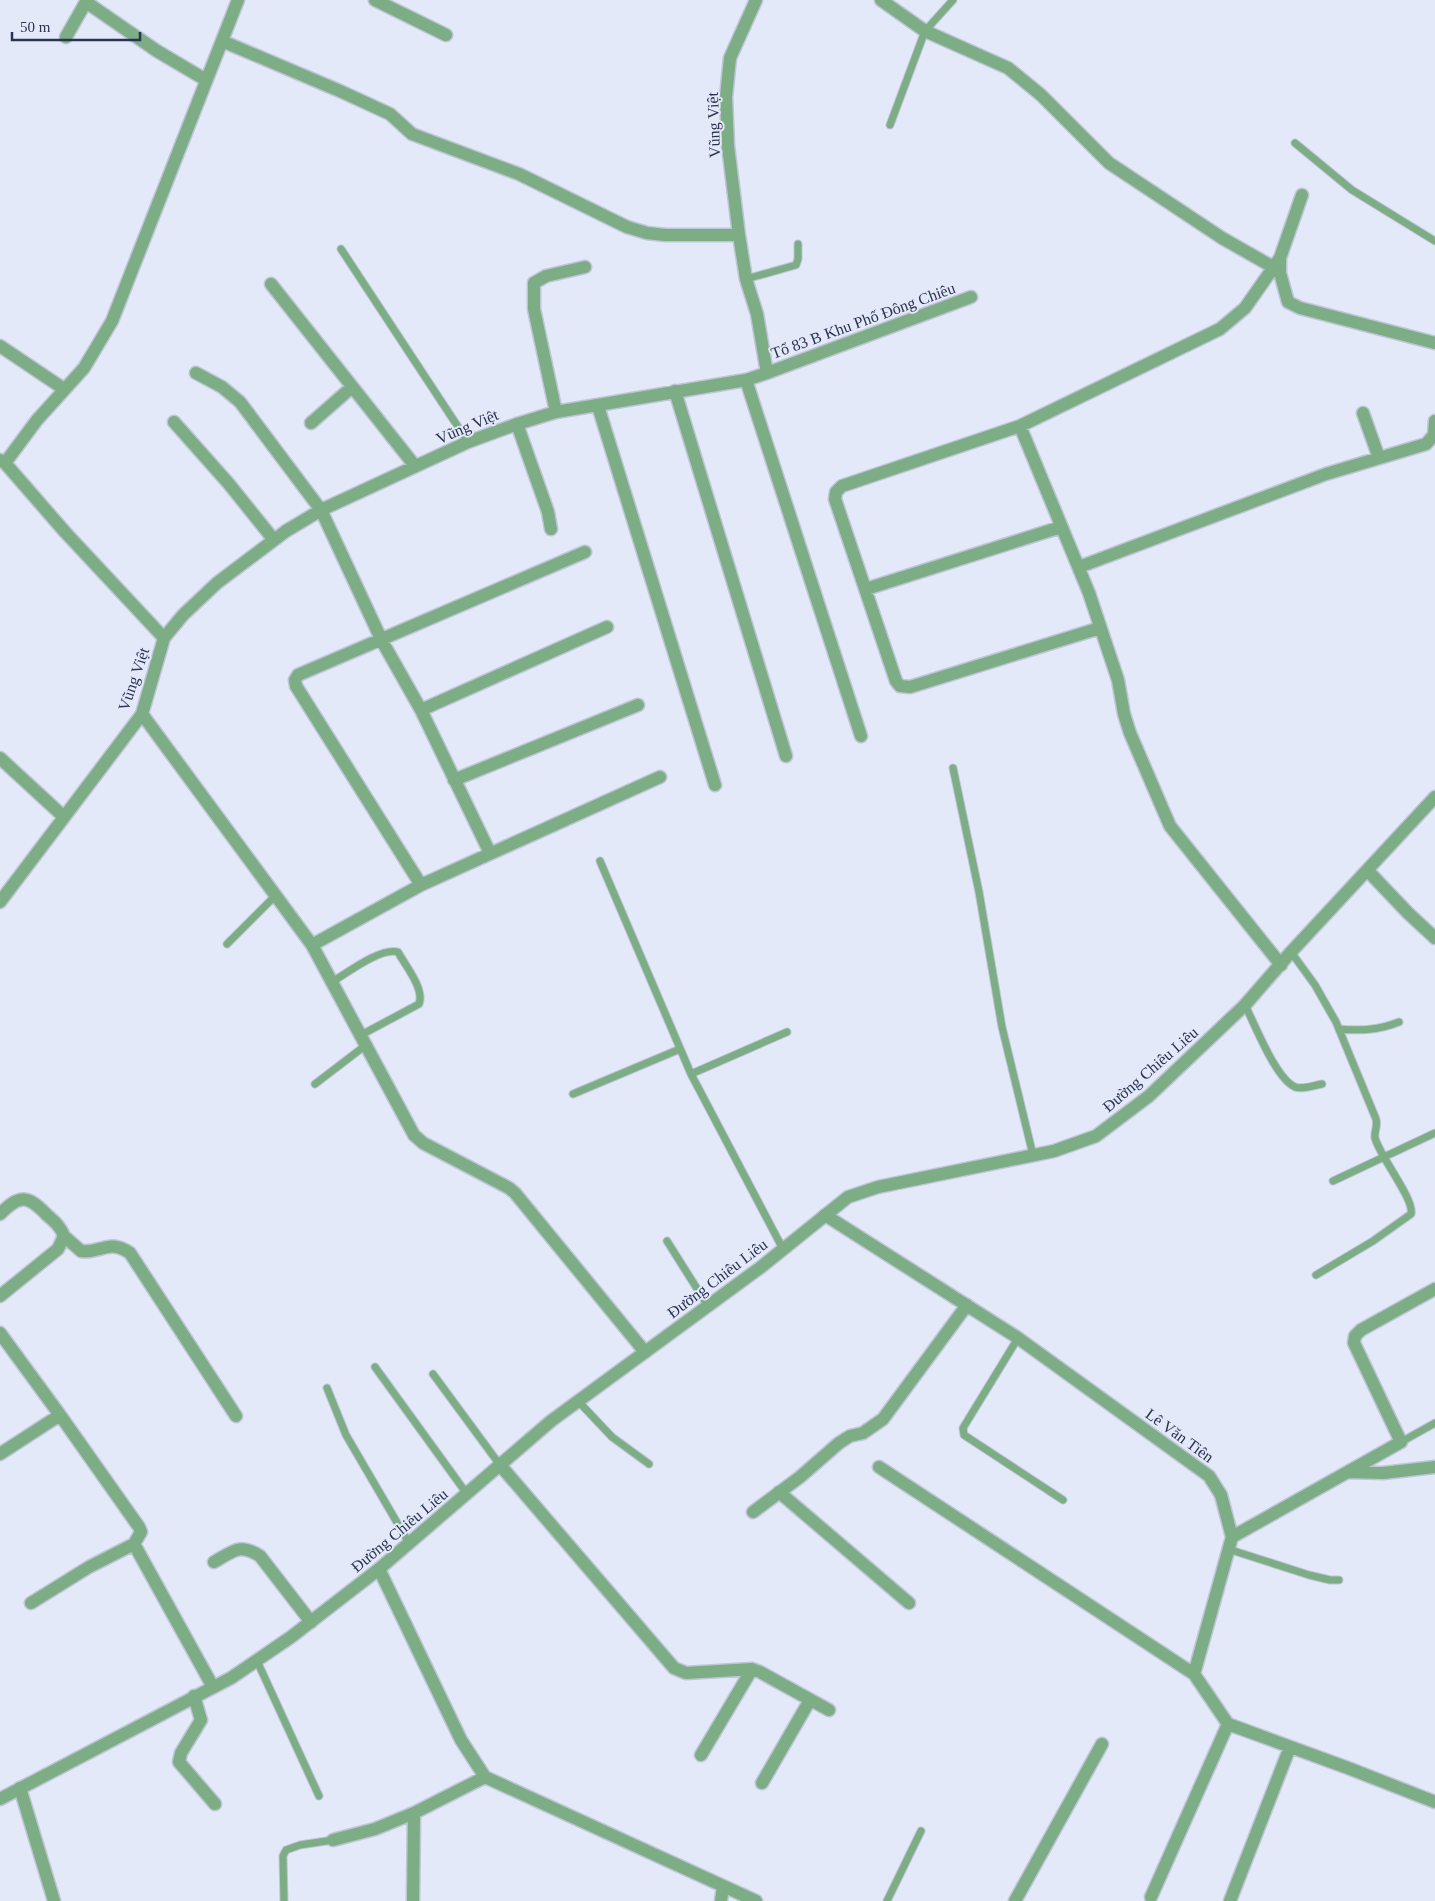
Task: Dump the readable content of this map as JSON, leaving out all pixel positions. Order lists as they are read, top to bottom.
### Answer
{
  "streets": {
    "street": [
      "Vũng Việt",
      "Tổ 83 B Khu Phố Đông Chiêu",
      "Đường Chiêu Liêu",
      "Lê Văn Tiên"
    ]
  },
  "crossings": [
    ["Vũng Việt", "Tổ 83 B Khu Phố Đông Chiêu"],
    ["Đường Chiêu Liêu", "Lê Văn Tiên"]
  ],
  "scale_bar": "50 m"
}
